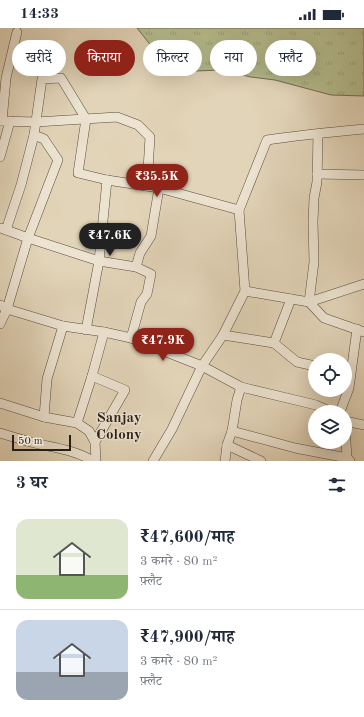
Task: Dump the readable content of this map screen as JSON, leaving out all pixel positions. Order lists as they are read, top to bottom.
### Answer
{
  "districts": ["Sanjay Colony"],
  "scale_bar": "50 m",
  "page": {
    "status": "14:33",
    "chip": [
      "खरीदें",
      "किराया",
      "फ़िल्टर",
      "नया",
      "फ़्लैट"
    ],
    "price": ["₹35.5K", "₹47.6K", "₹47.9K"],
    "scale": "50 m",
    "heading": "3 घर",
    "list": [
      {
        "name": "₹47,600/माह",
        "note": "3 कमरे · 80 m² · फ़्लैट"
      },
      {
        "name": "₹47,900/माह",
        "note": "3 कमरे · 80 m² · फ़्लैट"
      }
    ]
  }
}
